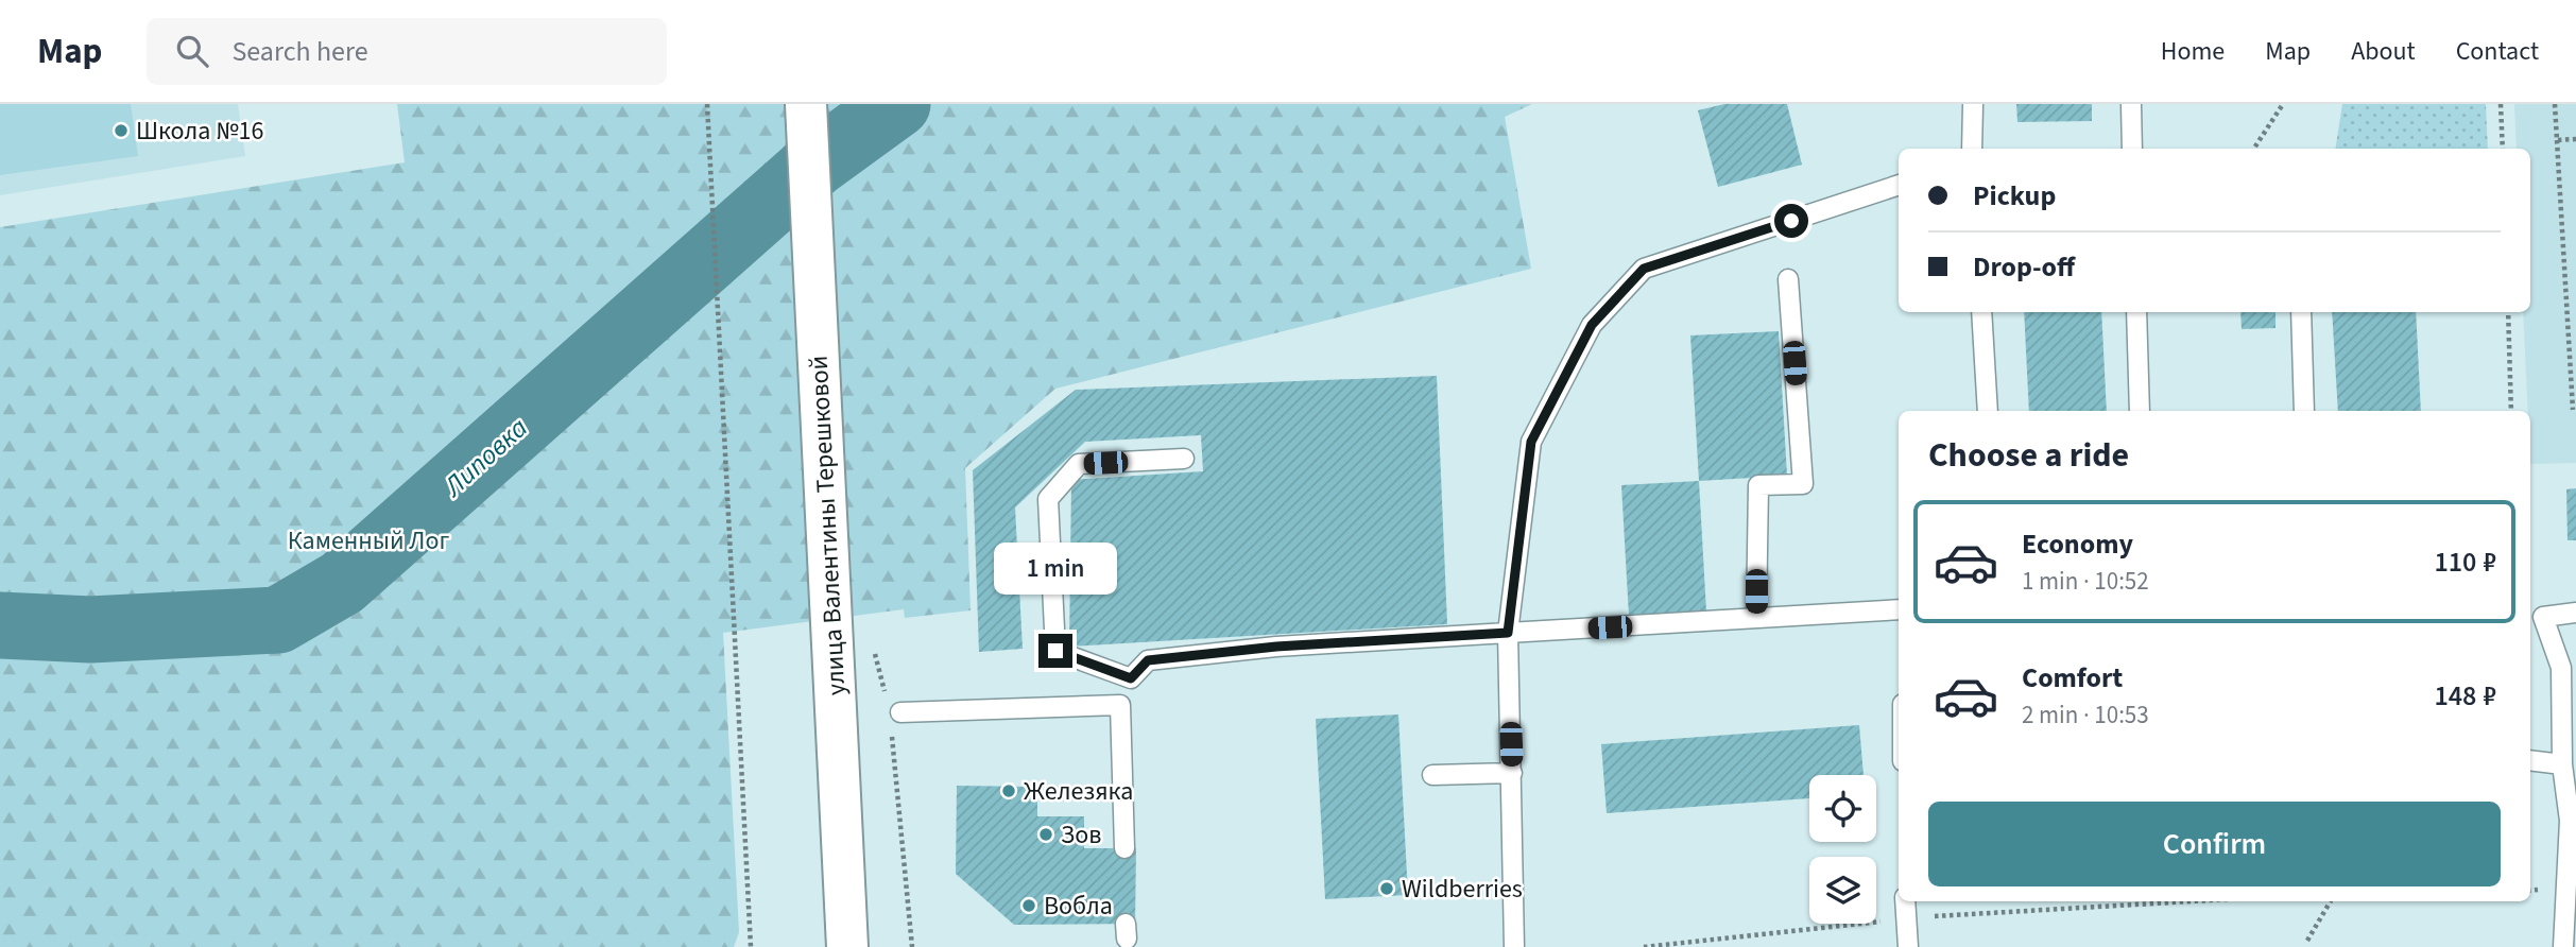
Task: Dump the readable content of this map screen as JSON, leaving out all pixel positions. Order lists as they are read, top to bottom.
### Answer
{
  "streets": {
    "main road": ["улица Валентины Терешковой"]
  },
  "water": ["Липовка"],
  "parks": ["Каменный Лог"],
  "places": [
    "Школа №16",
    "Железяка",
    "Зов",
    "Wildberries",
    "Вобла"
  ],
  "page": {
    "header": "Map",
    "search": "Search here",
    "nav": [
      "Home",
      "Map",
      "About",
      "Contact"
    ],
    "banner": ["Pickup", "Drop-off"],
    "heading": "Choose a ride",
    "list": [
      {
        "name": "Economy",
        "note": "1 min · 10:52",
        "value": "110 ₽"
      },
      {
        "name": "Comfort",
        "note": "2 min · 10:53",
        "value": "148 ₽"
      }
    ],
    "bubble": "1 min",
    "buttons": "Confirm"
  }
}
